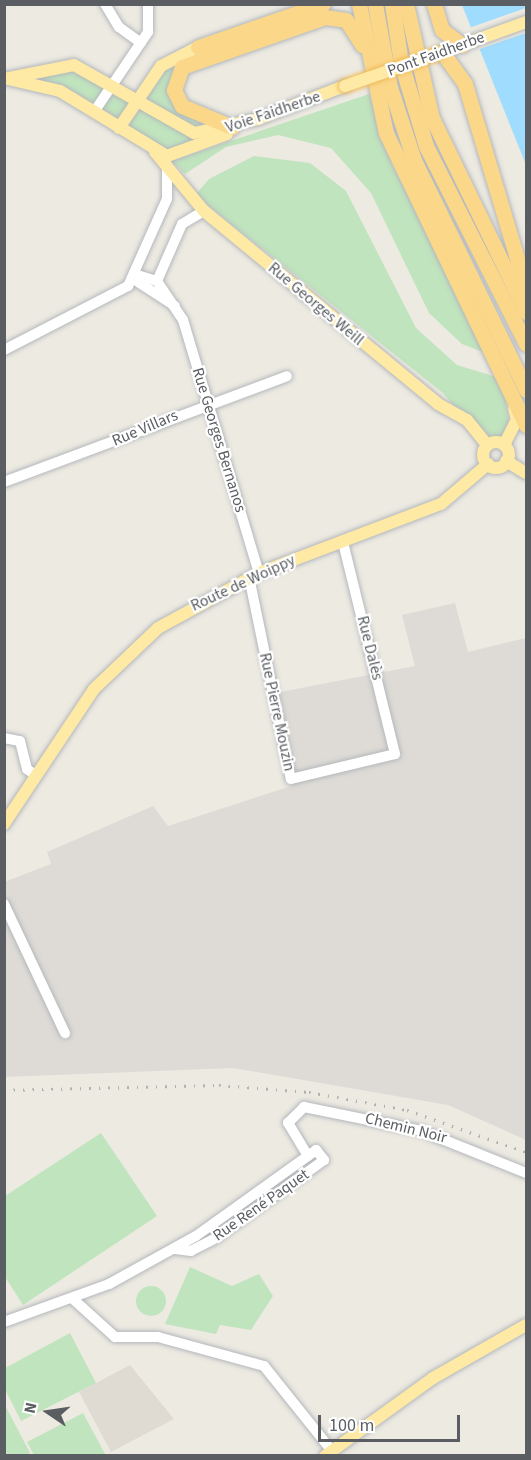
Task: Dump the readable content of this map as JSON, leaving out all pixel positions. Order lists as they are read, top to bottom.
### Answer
{
  "streets": {
    "main road": [
      "Pont Faidherbe",
      "Voie Faidherbe",
      "Rue Georges Weill",
      "Route de Woippy"
    ],
    "street": [
      "Rue Villars",
      "Rue Georges Bernanos",
      "Rue Dalès",
      "Rue Pierre Mouzin",
      "Chemin Noir",
      "Rue René Paquet"
    ]
  },
  "crossings": [
    ["Pont Faidherbe", "Voie Faidherbe"],
    ["Voie Faidherbe", "Rue Georges Weill"],
    ["Rue Georges Weill", "Route de Woippy"],
    ["Rue Villars", "Rue Georges Bernanos"],
    ["Rue Georges Bernanos", "Route de Woippy"],
    ["Rue Georges Bernanos", "Rue Pierre Mouzin"],
    ["Route de Woippy", "Rue Dalès"],
    ["Route de Woippy", "Rue Pierre Mouzin"],
    ["Rue Dalès", "Rue Pierre Mouzin"],
    ["Chemin Noir", "Rue René Paquet"]
  ],
  "scale_bar": "100 m",
  "north": "left"
}
